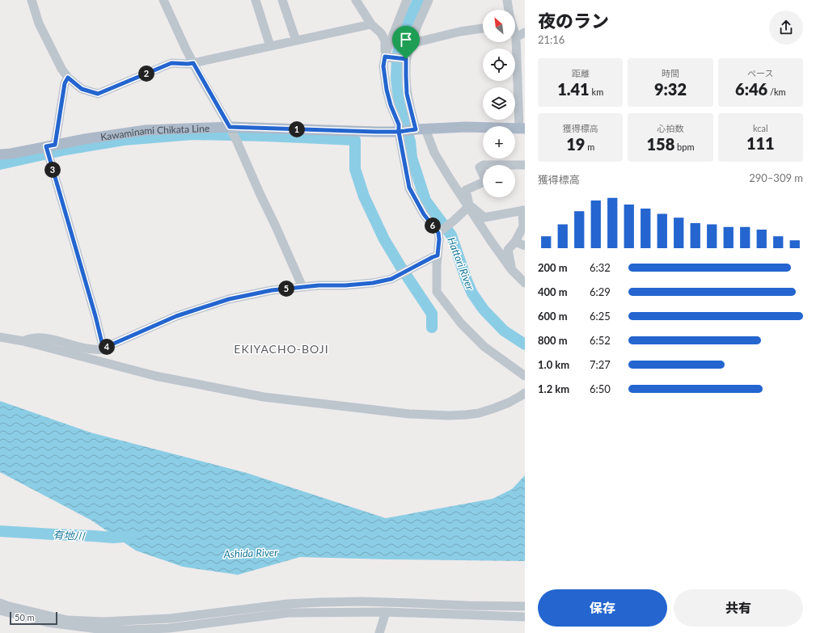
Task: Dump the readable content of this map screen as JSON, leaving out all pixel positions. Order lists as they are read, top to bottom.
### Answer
{
  "streets": {
    "main road": ["Kawaminami Chikata Line"]
  },
  "districts": ["EKIYACHO-BOJI"],
  "water": ["Hattori River", "有地川", "Ashida River"],
  "scale_bar": "50 m",
  "north": "top left",
  "page": {
    "heading": ["夜のラン", "21:16"],
    "map_buttons": ["+", "−"],
    "stats": [
      ["距離", "1.41 km"],
      ["時間", "9:32"],
      ["ペース", "6:46 /km"],
      ["獲得標高", "19 m"],
      ["心拍数", "158 bpm"],
      ["kcal", "111"]
    ],
    "pins": [
      "2",
      "1",
      "3",
      "6",
      "5",
      "4"
    ],
    "chart": ["獲得標高", "290–309 m"],
    "list": [
      {
        "name": "200 m",
        "note": "6:32"
      },
      {
        "name": "400 m",
        "note": "6:29"
      },
      {
        "name": "600 m",
        "note": "6:25"
      },
      {
        "name": "800 m",
        "note": "6:52"
      },
      {
        "name": "1.0 km",
        "note": "7:27"
      },
      {
        "name": "1.2 km",
        "note": "6:50"
      }
    ],
    "buttons": ["保存", "共有"],
    "scale": "50 m"
  }
}
